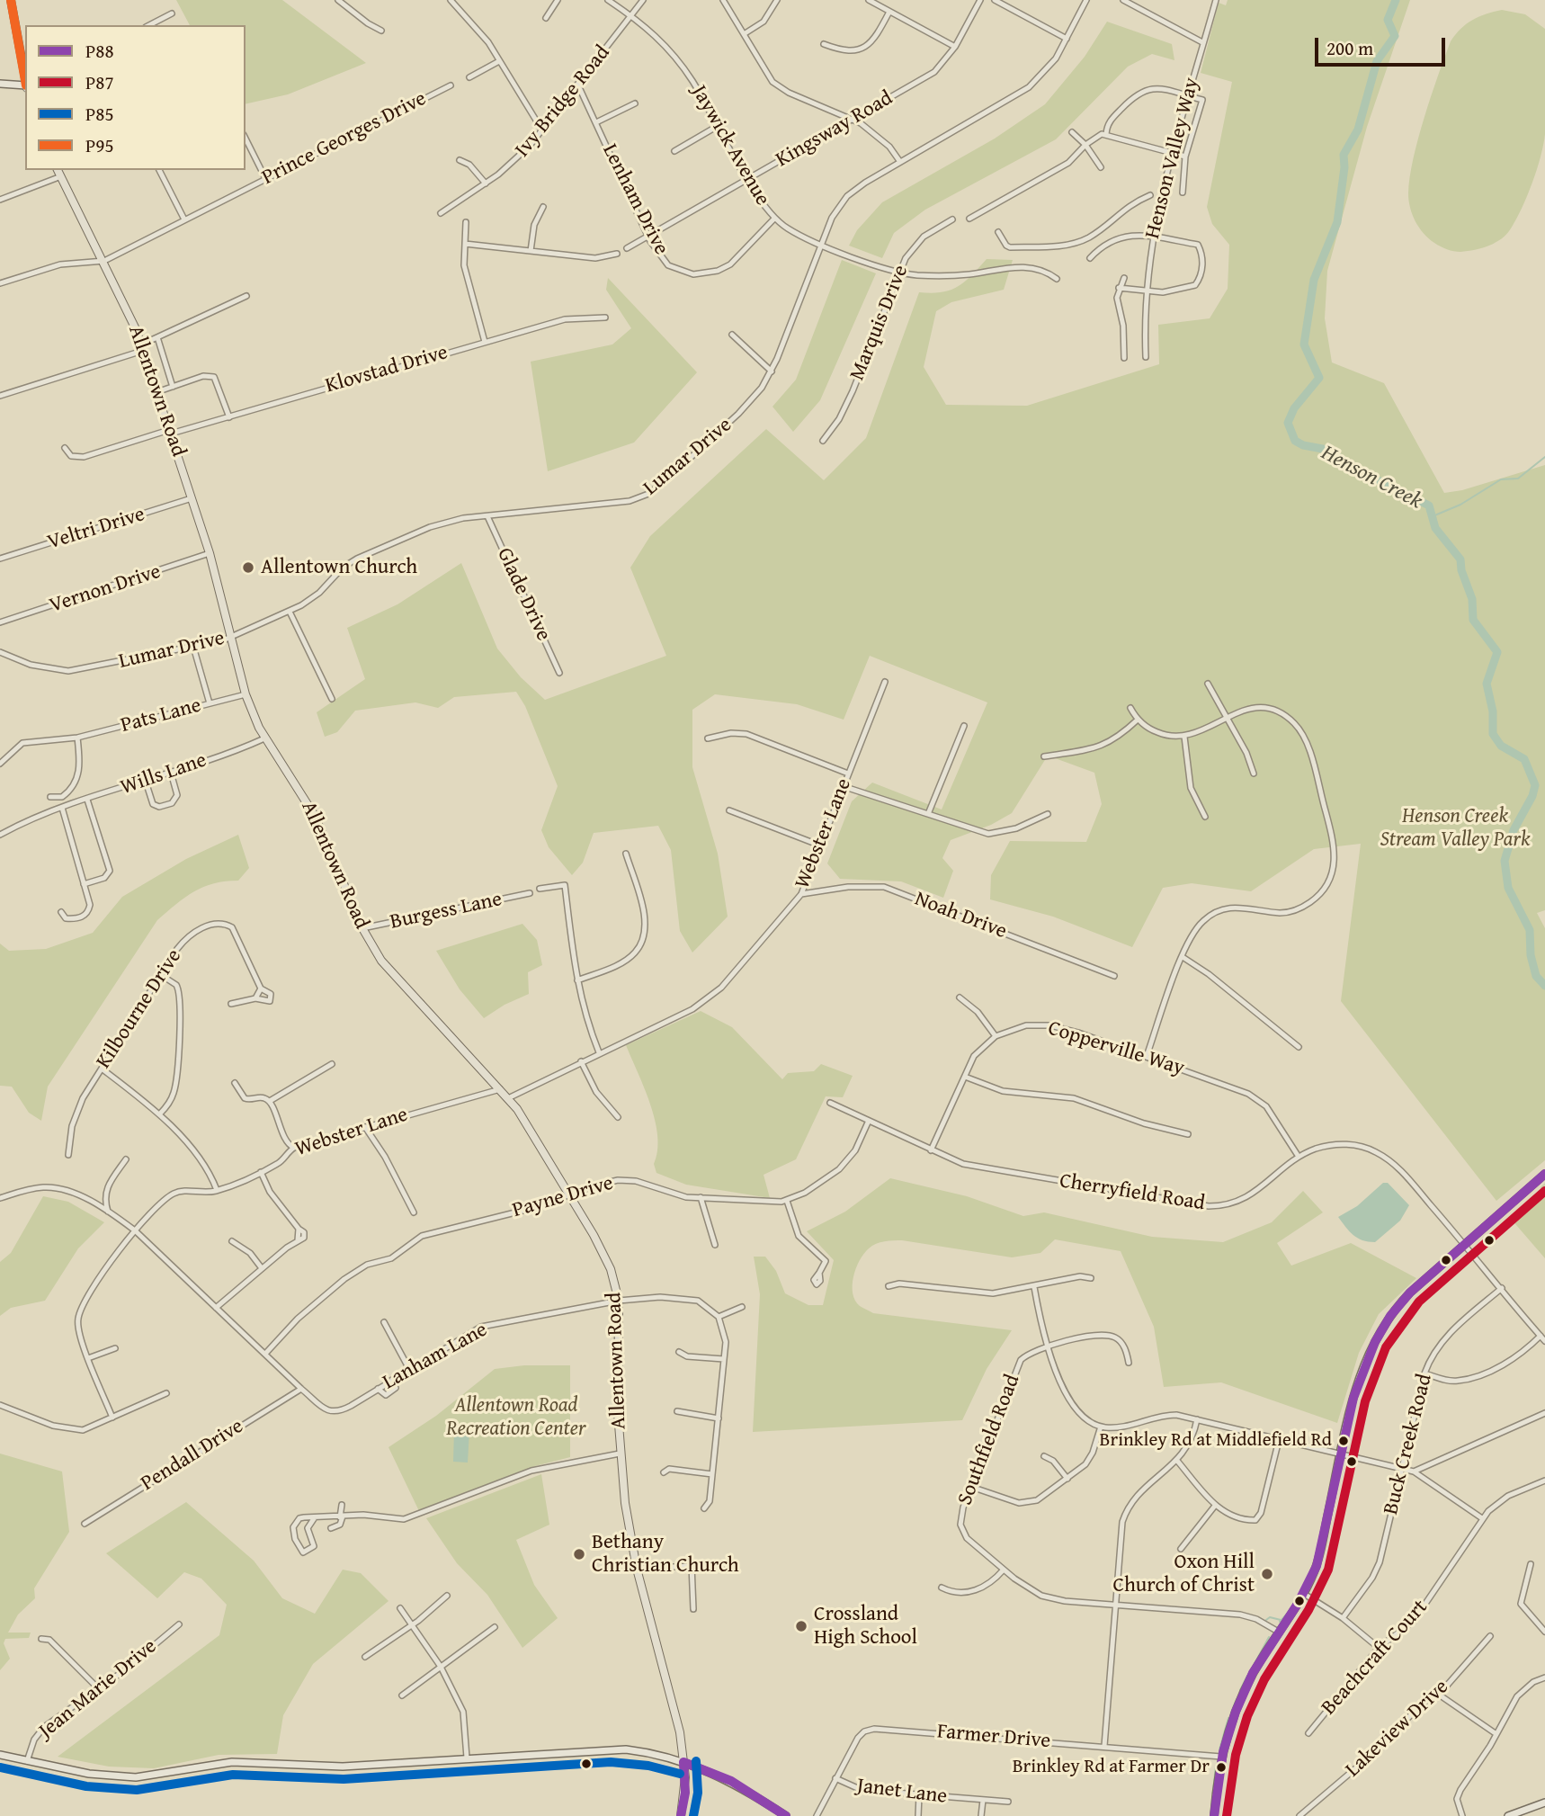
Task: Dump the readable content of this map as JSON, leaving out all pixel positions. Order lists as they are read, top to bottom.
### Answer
{
  "streets": {
    "main road": ["Allentown Road"],
    "street": [
      "Ivy Bridge Road",
      "Kingsway Road",
      "Prince Georges Drive",
      "Jaywick Avenue",
      "Henson Valley Way",
      "Lenham Drive",
      "Marquis Drive",
      "Klovstad Drive",
      "Lumar Drive",
      "Veltri Drive",
      "Vernon Drive",
      "Glade Drive",
      "Pats Lane",
      "Wills Lane",
      "Webster Lane",
      "Burgess Lane",
      "Noah Drive",
      "Kilbourne Drive",
      "Copperville Way",
      "Cherryfield Road",
      "Payne Drive",
      "Lanham Lane",
      "Southfield Road",
      "Buck Creek Road",
      "Pendall Drive",
      "Beachcraft Court",
      "Jean Marie Drive",
      "Lakeview Drive",
      "Farmer Drive",
      "Janet Lane"
    ]
  },
  "crossings": [
    ["Ivy Bridge Road", "Jaywick Avenue"],
    ["Ivy Bridge Road", "Lenham Drive"],
    ["Kingsway Road", "Jaywick Avenue"],
    ["Kingsway Road", "Lenham Drive"],
    ["Prince Georges Drive", "Allentown Road"],
    ["Jaywick Avenue", "Lenham Drive"],
    ["Jaywick Avenue", "Marquis Drive"],
    ["Jaywick Avenue", "Lumar Drive"],
    ["Klovstad Drive", "Allentown Road"],
    ["Allentown Road", "Lumar Drive"],
    ["Allentown Road", "Veltri Drive"],
    ["Allentown Road", "Vernon Drive"],
    ["Allentown Road", "Pats Lane"],
    ["Allentown Road", "Wills Lane"],
    ["Allentown Road", "Webster Lane"],
    ["Allentown Road", "Burgess Lane"],
    ["Allentown Road", "Payne Drive"],
    ["Allentown Road", "Lanham Lane"],
    ["Lumar Drive", "Glade Drive"],
    ["Webster Lane", "Noah Drive"],
    ["Webster Lane", "Lanham Lane"],
    ["Copperville Way", "Cherryfield Road"],
    ["Cherryfield Road", "Payne Drive"],
    ["Cherryfield Road", "Buck Creek Road"],
    ["Payne Drive", "Lanham Lane"],
    ["Lanham Lane", "Pendall Drive"],
    ["Farmer Drive", "Janet Lane"]
  ],
  "water": ["Henson Creek"],
  "parks": ["Henson Creek Stream Valley Park", "Allentown Road Recreation Center"],
  "places": [
    "Allentown Church",
    "Brinkley Rd at Middlefield Rd",
    "Bethany Christian Church",
    "Oxon Hill Church of Christ",
    "Crossland High School",
    "Brinkley Rd at Farmer Dr"
  ],
  "lines": [
    "transit line P95",
    "transit line P88",
    "transit line P87",
    "transit line P85"
  ],
  "legend": [
    "P88",
    "P87",
    "P85",
    "P95"
  ],
  "scale_bar": "200 m"
}
